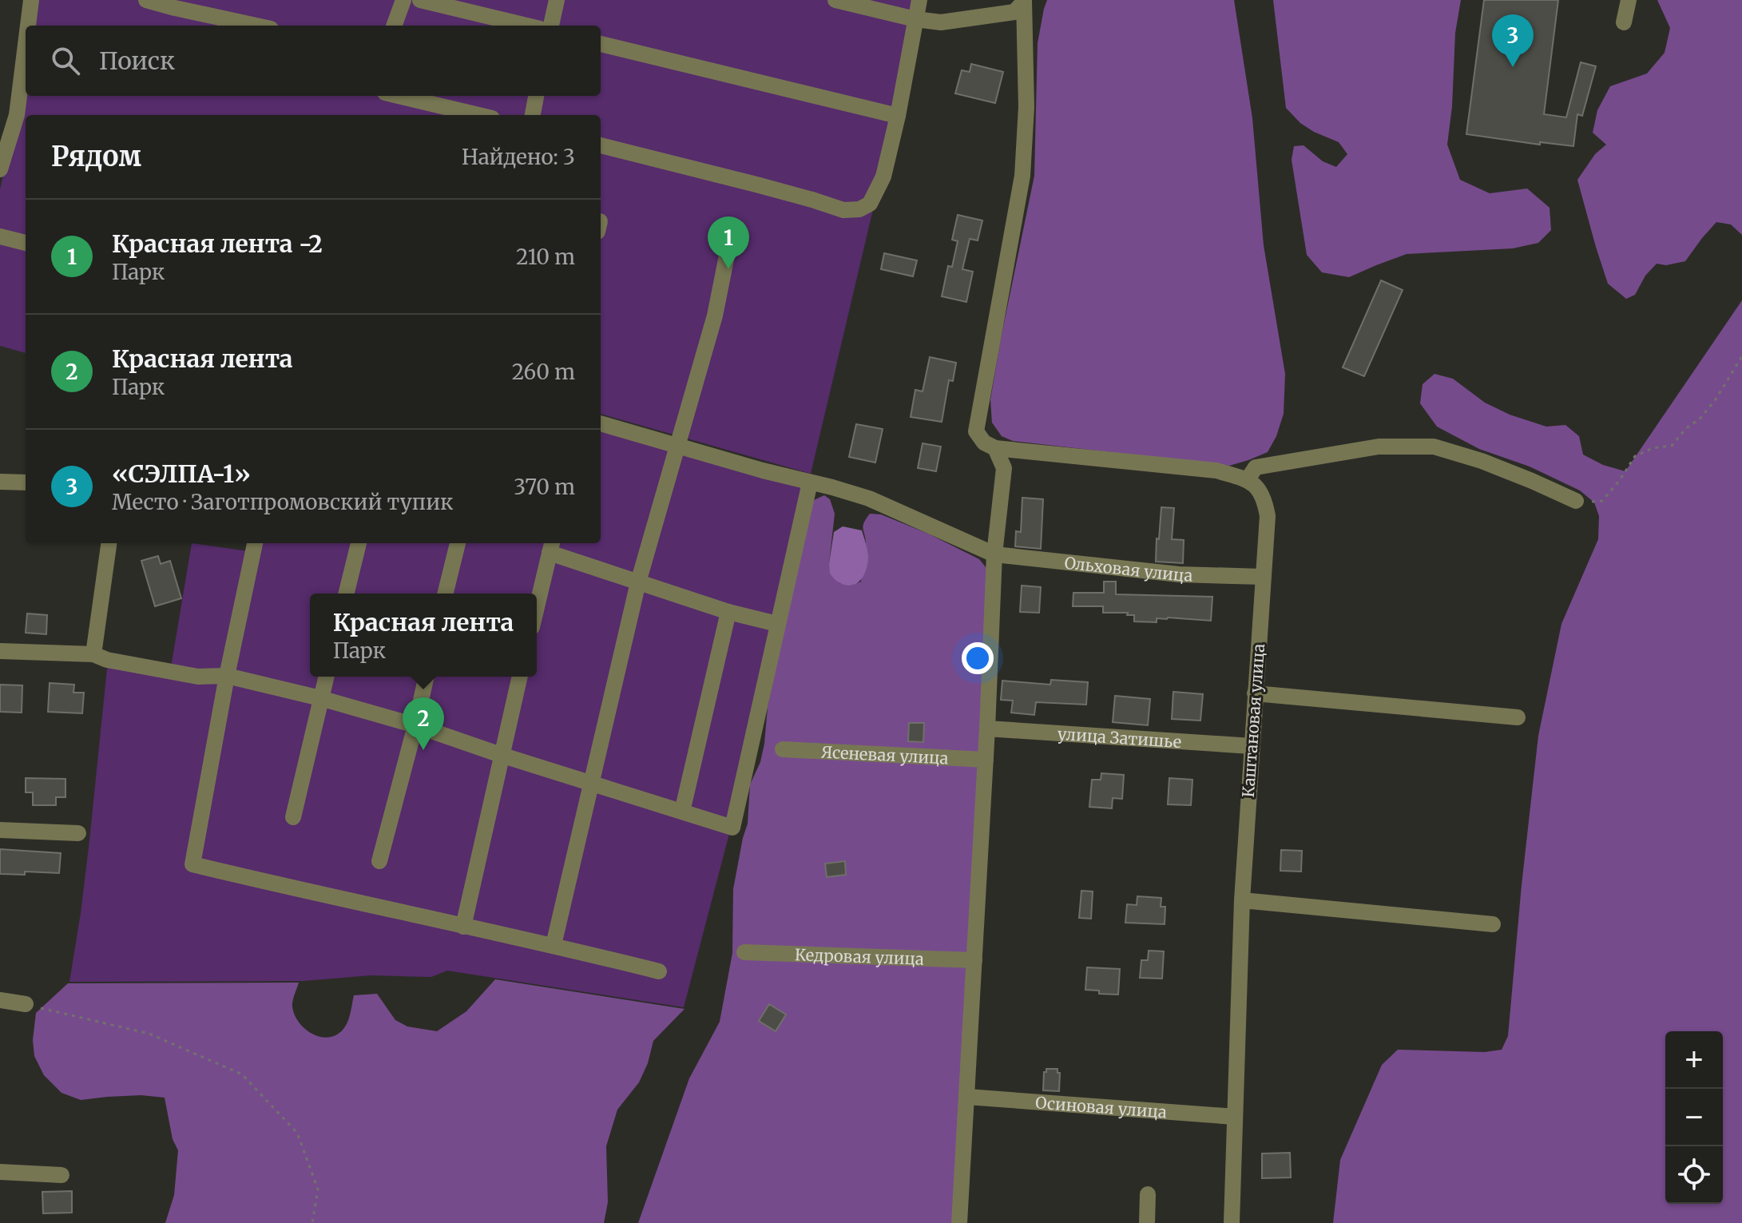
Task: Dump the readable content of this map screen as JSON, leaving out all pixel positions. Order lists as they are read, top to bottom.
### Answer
{
  "streets": {
    "street": [
      "Ольховая улица",
      "Каштановая улица",
      "улица Затишье",
      "Ясеневая улица",
      "Кедровая улица",
      "Осиновая улица"
    ]
  },
  "crossings": [
    ["Ольховая улица", "Каштановая улица"],
    ["Каштановая улица", "улица Затишье"],
    ["Каштановая улица", "Осиновая улица"]
  ],
  "page": {
    "pins": ["3", "1", "2"],
    "search": "Поиск",
    "heading": ["Рядом", "Найдено: 3"],
    "list": [
      {
        "mark": "1",
        "name": "Красная лента -2",
        "note": "Парк",
        "value": "210 m"
      },
      {
        "mark": "2",
        "name": "Красная лента",
        "note": "Парк",
        "value": "260 m"
      },
      {
        "mark": "3",
        "name": "«СЭЛПА-1»",
        "note": "Место · Заготпромовский тупик",
        "value": "370 m"
      }
    ],
    "popup": ["Красная лента", "Парк"],
    "map_buttons": ["+", "−"]
  }
}
